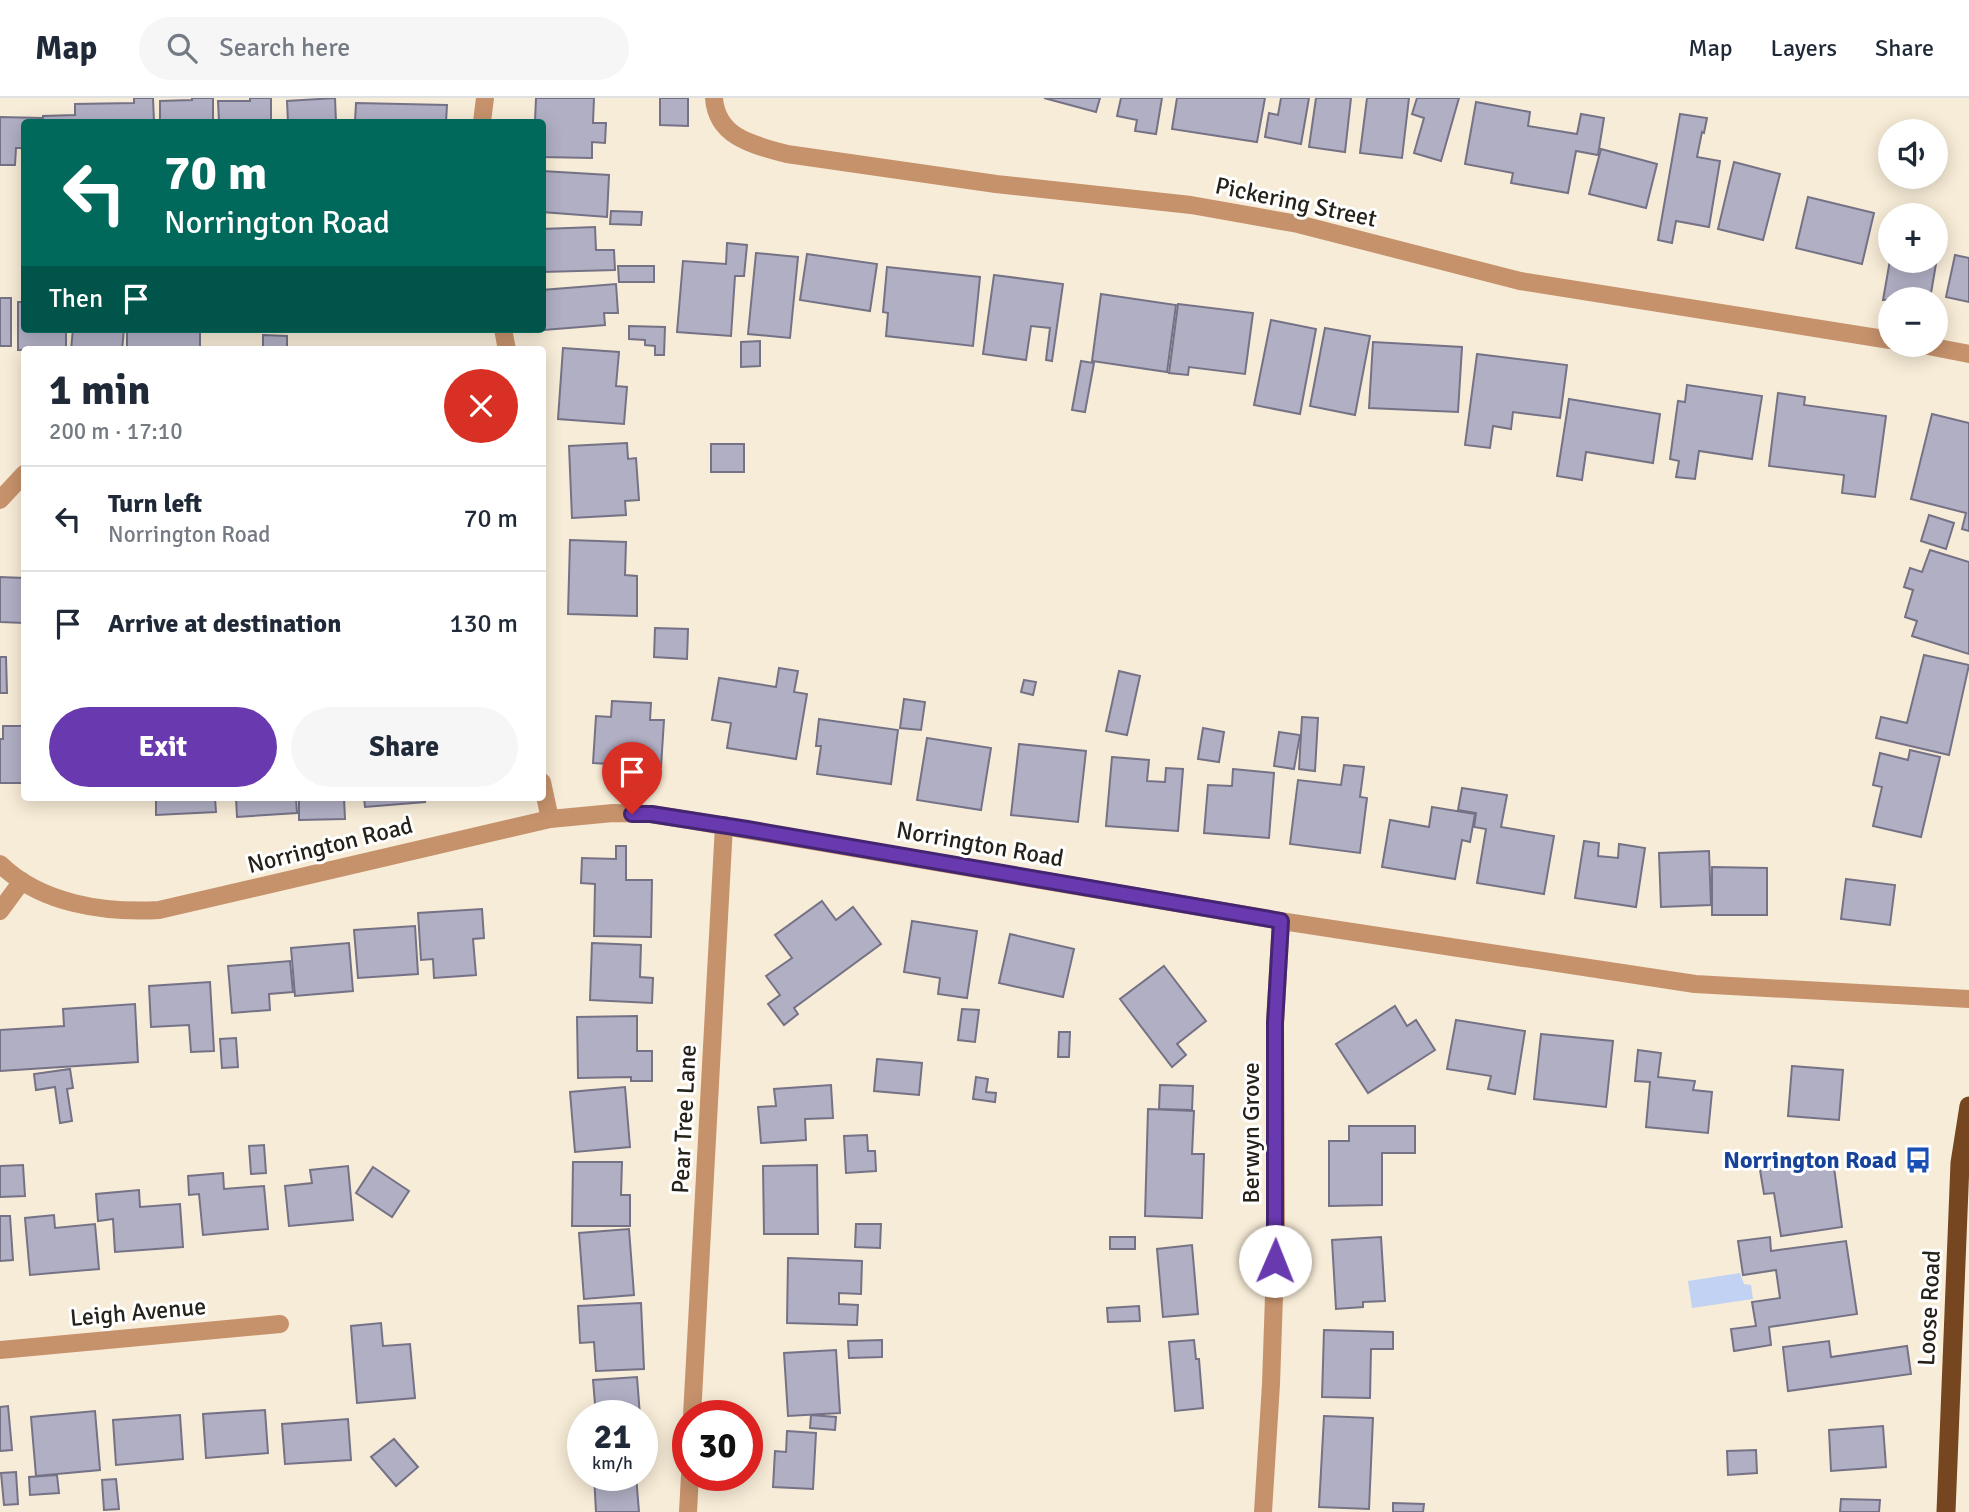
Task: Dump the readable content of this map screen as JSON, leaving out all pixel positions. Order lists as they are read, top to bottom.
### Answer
{
  "streets": {
    "highway": ["Loose Road"],
    "street": [
      "Pickering Street",
      "Norrington Road",
      "Pear Tree Lane",
      "Berwyn Grove",
      "Leigh Avenue"
    ]
  },
  "crossings": [
    ["Norrington Road", "Pear Tree Lane"],
    ["Norrington Road", "Berwyn Grove"]
  ],
  "places": {
    "bus stop": ["Norrington Road"]
  },
  "page": {
    "header": "Map",
    "search": "Search here",
    "nav": ["Map", "Layers", "Share"],
    "map_buttons": ["+", "−"],
    "turn": ["70 m", "Norrington Road"],
    "then": "Then",
    "heading": ["1 min", "200 m · 17:10"],
    "list": [
      {
        "name": "Turn left",
        "note": "Norrington Road",
        "value": "70 m"
      },
      {
        "name": "Arrive at destination",
        "value": "130 m"
      }
    ],
    "buttons": ["Exit", "Share"],
    "speed": "21 km/h",
    "limit": "30"
  }
}
